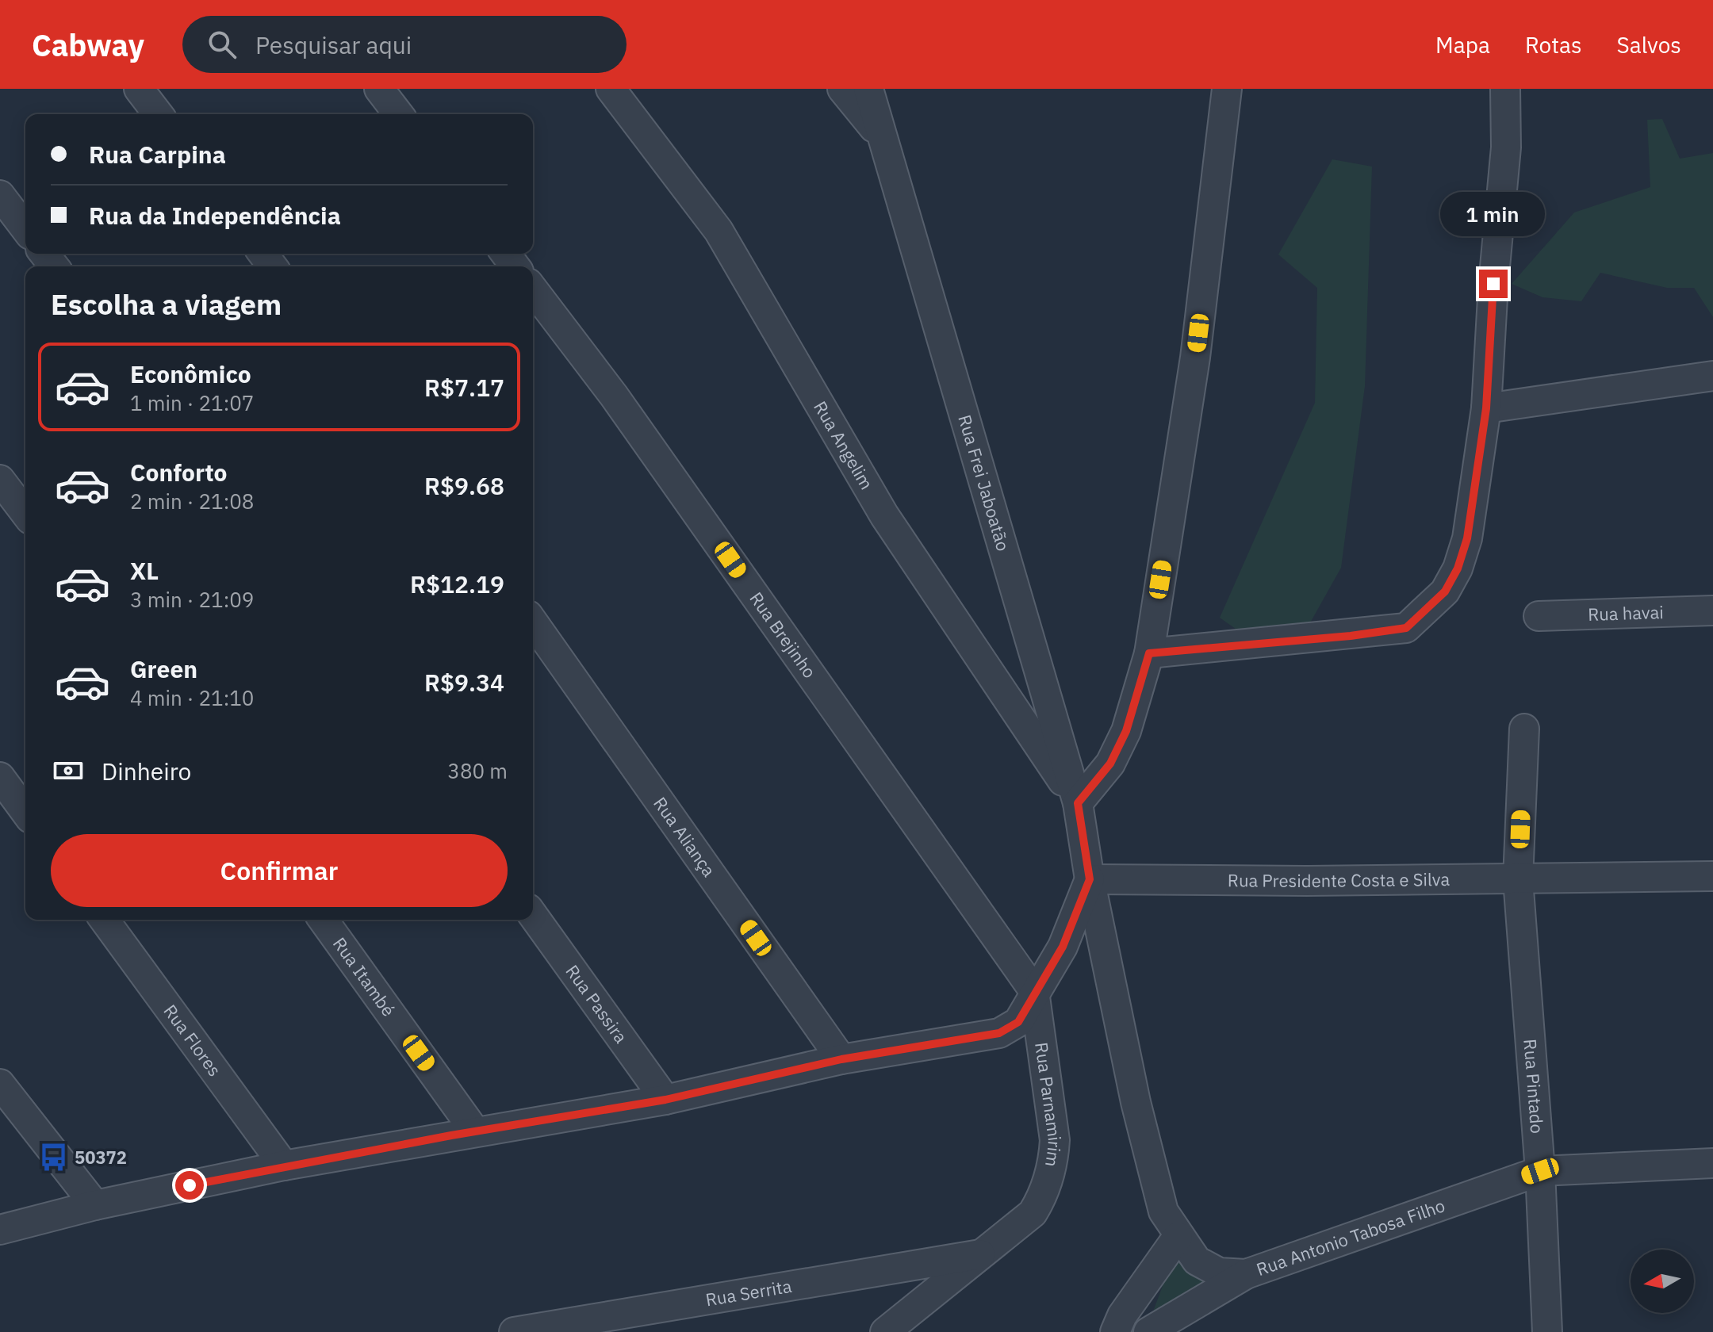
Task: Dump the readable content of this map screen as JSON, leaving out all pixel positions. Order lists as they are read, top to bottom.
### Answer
{
  "streets": {
    "street": [
      "Rua Angelim",
      "Rua Frei Jaboatão",
      "Rua havai",
      "Rua Brejinho",
      "Rua Aliança",
      "Rua Presidente Costa e Silva",
      "Rua Itambé",
      "Rua Passira",
      "Rua Flores",
      "Rua Pintado",
      "Rua Parnamirim",
      "Rua Antonio Tabosa Filho",
      "Rua Serrita"
    ]
  },
  "crossings": [
    ["Rua Angelim", "Rua Frei Jaboatão"],
    ["Rua Frei Jaboatão", "Rua Presidente Costa e Silva"],
    ["Rua Frei Jaboatão", "Rua Antonio Tabosa Filho"],
    ["Rua Brejinho", "Rua Parnamirim"],
    ["Rua Presidente Costa e Silva", "Rua Pintado"],
    ["Rua Presidente Costa e Silva", "Rua Antonio Tabosa Filho"],
    ["Rua Pintado", "Rua Antonio Tabosa Filho"],
    ["Rua Parnamirim", "Rua Serrita"]
  ],
  "places": {
    "bus stop": ["50372"]
  },
  "north": "left",
  "page": {
    "header": "Cabway",
    "search": "Pesquisar aqui",
    "nav": ["Mapa", "Rotas", "Salvos"],
    "banner": ["Rua Carpina", "Rua da Independência"],
    "bubble": "1 min",
    "heading": "Escolha a viagem",
    "list": [
      {
        "name": "Econômico",
        "note": "1 min · 21:07",
        "value": "R$7.17"
      },
      {
        "name": "Conforto",
        "note": "2 min · 21:08",
        "value": "R$9.68"
      },
      {
        "name": "XL",
        "note": "3 min · 21:09",
        "value": "R$12.19"
      },
      {
        "name": "Green",
        "note": "4 min · 21:10",
        "value": "R$9.34"
      }
    ],
    "pay": ["Dinheiro", "380 m"],
    "buttons": "Confirmar"
  }
}
